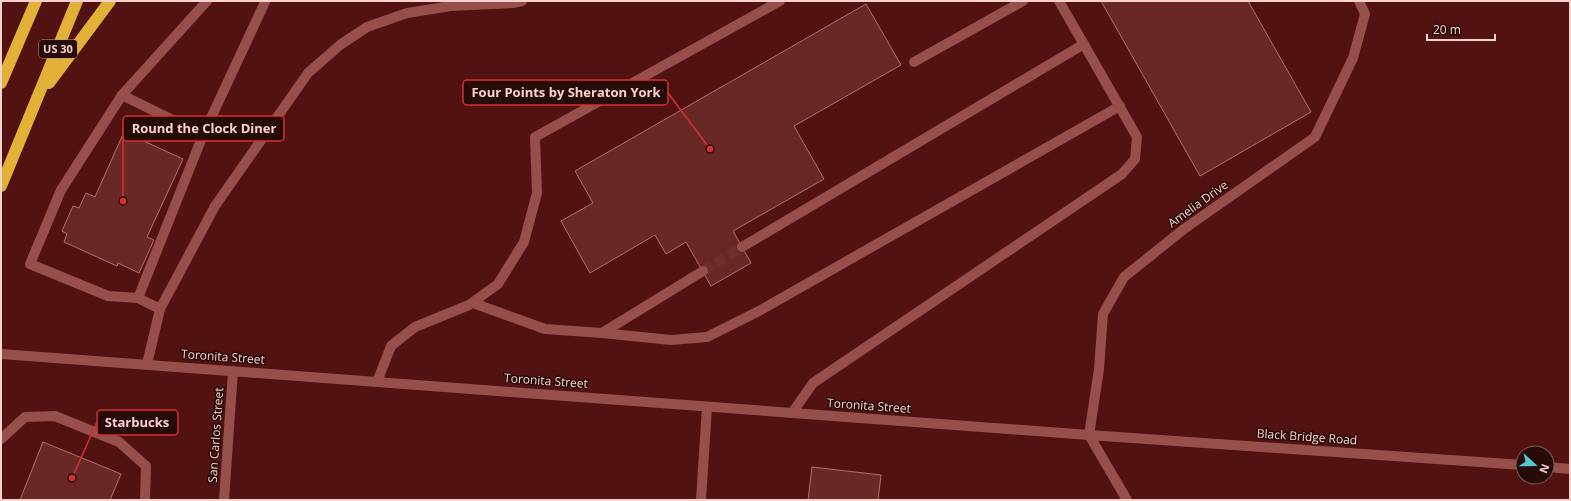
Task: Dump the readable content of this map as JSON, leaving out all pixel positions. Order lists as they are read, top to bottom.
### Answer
{
  "streets": {
    "highway": ["US 30"],
    "street": [
      "Amelia Drive",
      "Toronita Street",
      "San Carlos Street",
      "Black Bridge Road"
    ]
  },
  "crossings": [
    ["Amelia Drive", "Toronita Street"],
    ["Amelia Drive", "Black Bridge Road"],
    ["Toronita Street", "San Carlos Street"],
    ["Toronita Street", "Black Bridge Road"]
  ],
  "places": ["Four Points by Sheraton York", "Round the Clock Diner", "Starbucks"],
  "scale_bar": "20 m",
  "north": "right"
}
